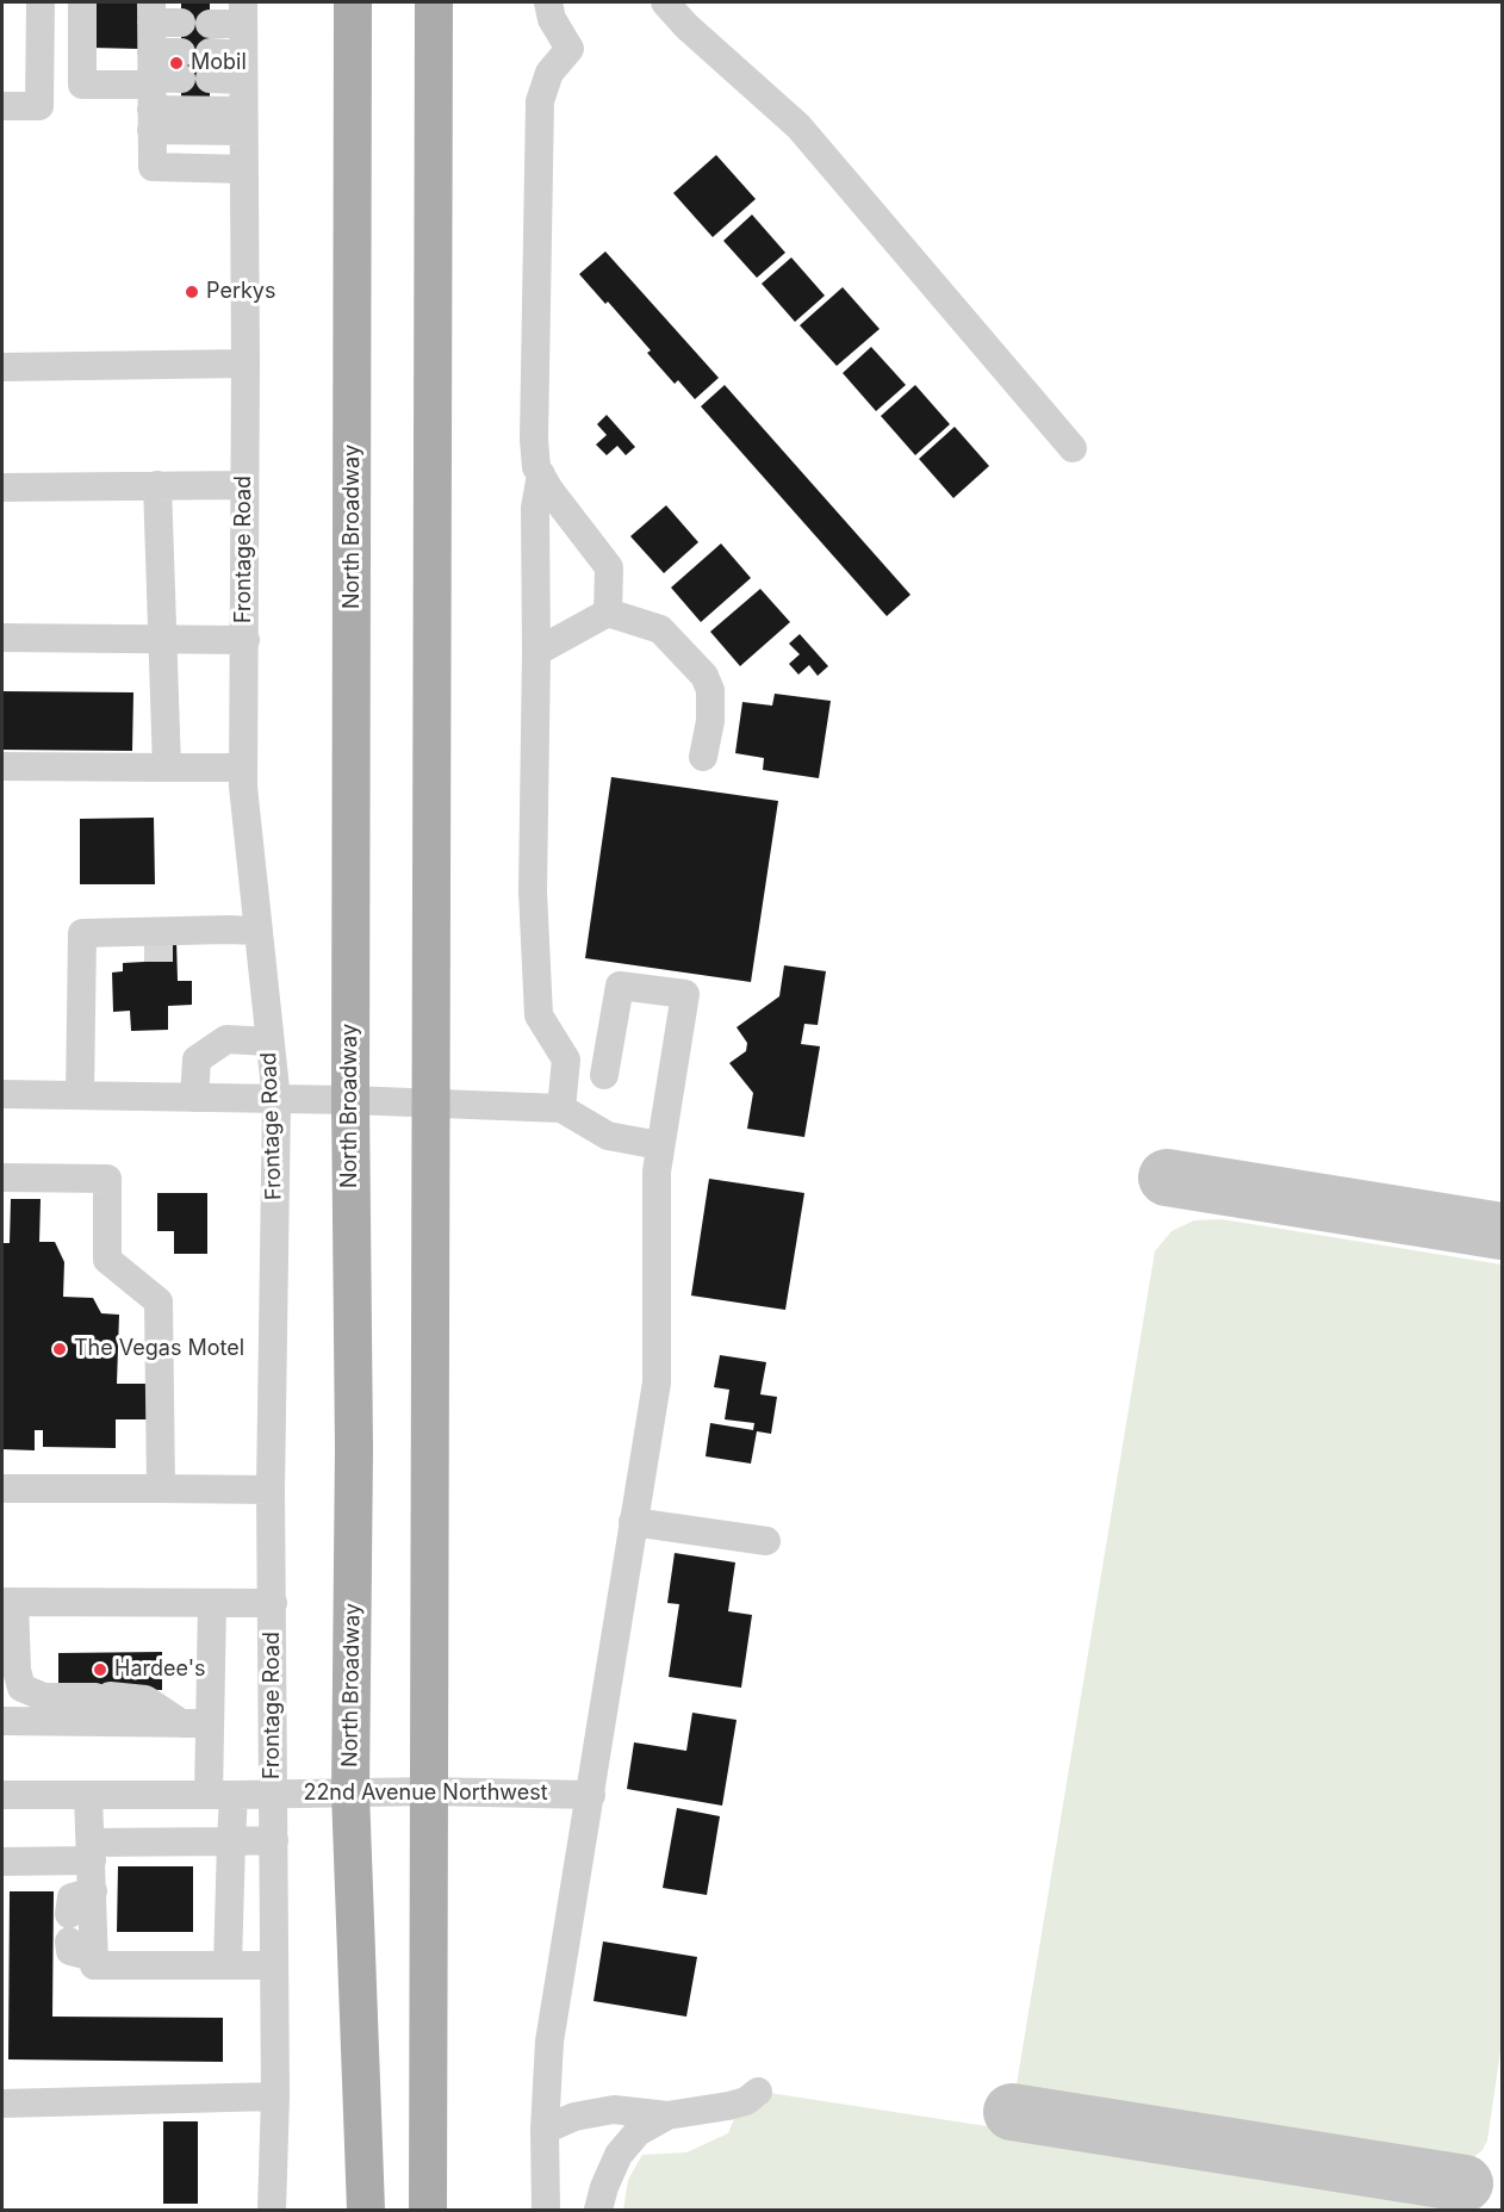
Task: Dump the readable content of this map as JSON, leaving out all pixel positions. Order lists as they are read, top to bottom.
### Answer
{
  "streets": {
    "main road": ["North Broadway"],
    "street": ["Frontage Road", "22nd Avenue Northwest"]
  },
  "crossings": [
    ["North Broadway", "22nd Avenue Northwest"],
    ["Frontage Road", "22nd Avenue Northwest"]
  ],
  "places": [
    "Mobil",
    "Perkys",
    "The Vegas Motel",
    "Hardee's"
  ]
}
